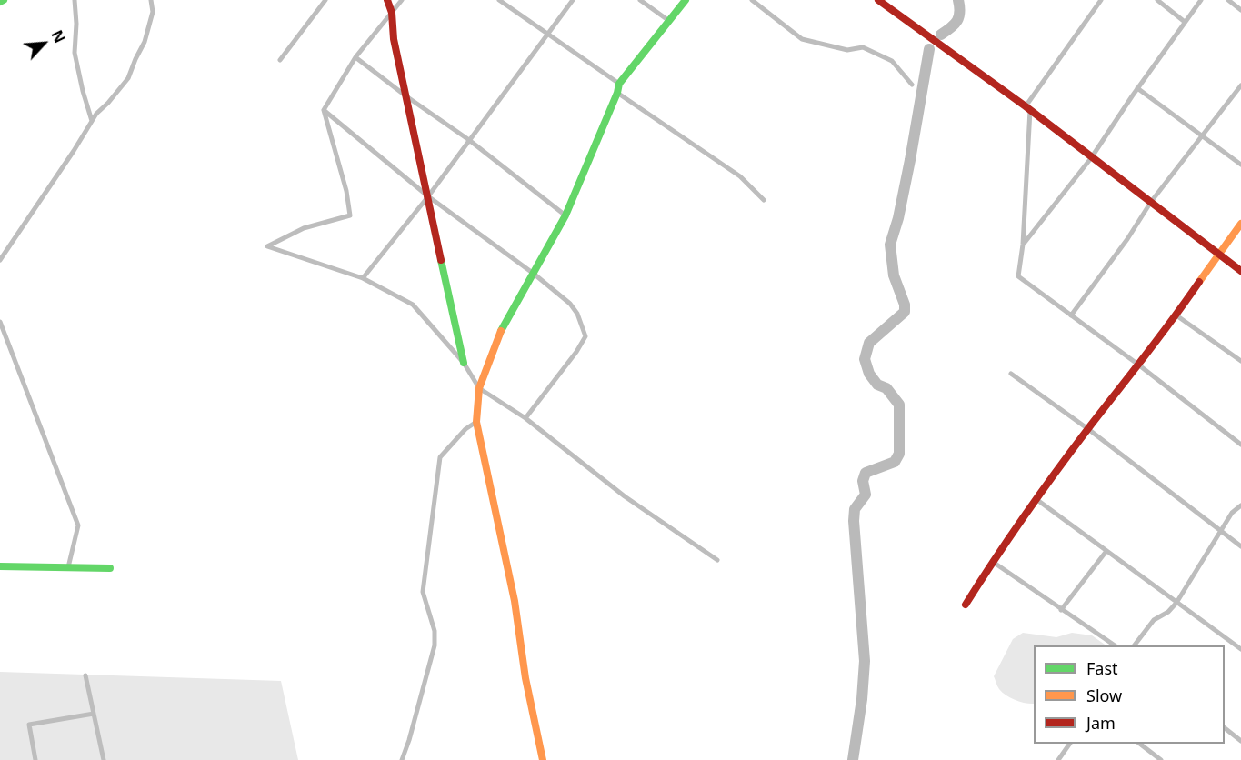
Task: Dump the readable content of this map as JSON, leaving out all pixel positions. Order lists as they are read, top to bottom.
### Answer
{
  "legend": ["Fast", "Slow", "Jam"],
  "north": "top right"
}
